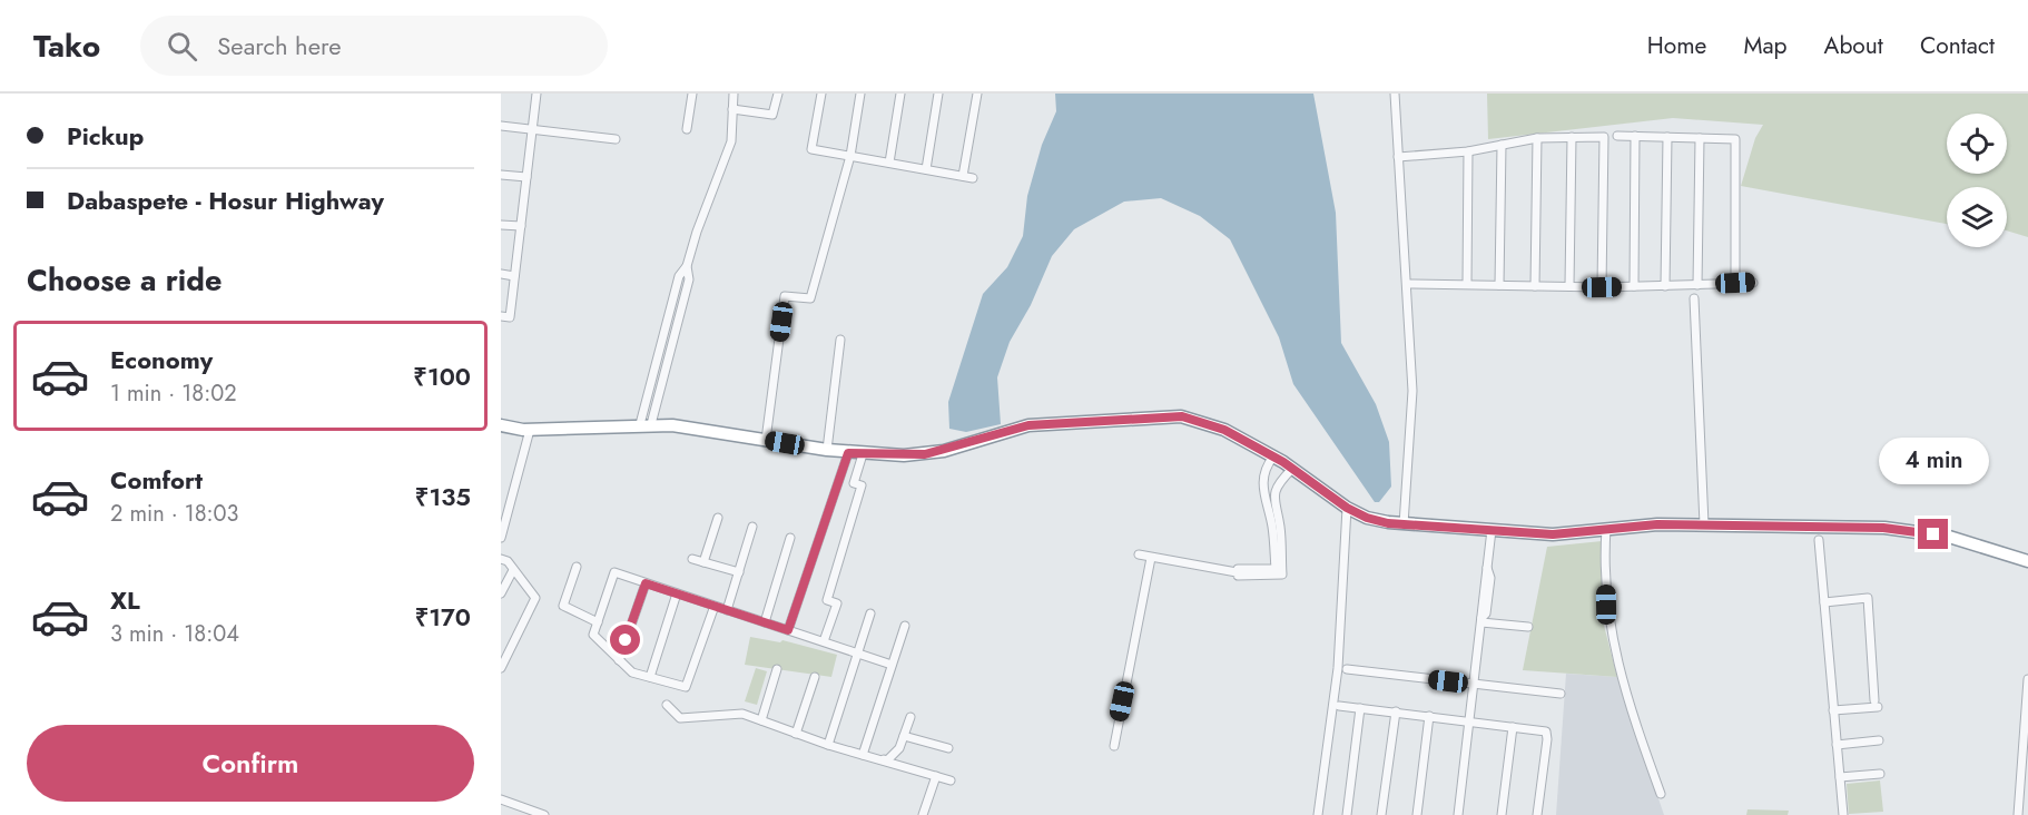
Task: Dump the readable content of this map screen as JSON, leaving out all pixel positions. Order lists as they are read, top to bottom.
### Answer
{
  "page": {
    "header": "Tako",
    "search": "Search here",
    "nav": [
      "Home",
      "Map",
      "About",
      "Contact"
    ],
    "banner": ["Pickup", "Dabaspete - Hosur Highway"],
    "heading": "Choose a ride",
    "list": [
      {
        "name": "Economy",
        "note": "1 min · 18:02",
        "value": "₹100"
      },
      {
        "name": "Comfort",
        "note": "2 min · 18:03",
        "value": "₹135"
      },
      {
        "name": "XL",
        "note": "3 min · 18:04",
        "value": "₹170"
      }
    ],
    "bubble": "4 min",
    "buttons": "Confirm"
  }
}
